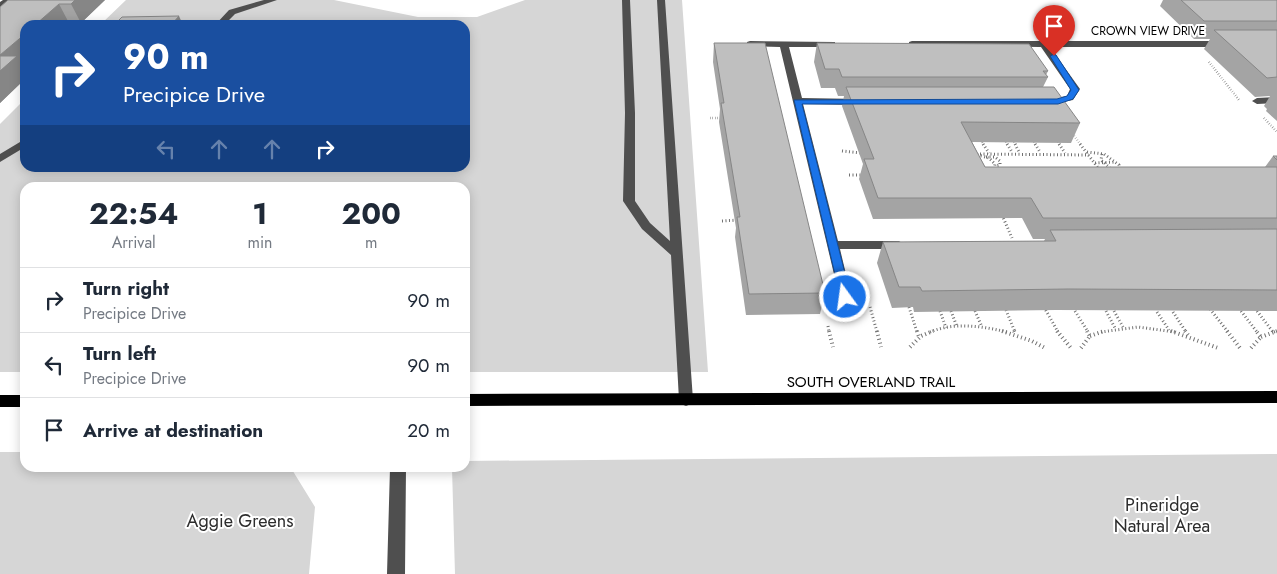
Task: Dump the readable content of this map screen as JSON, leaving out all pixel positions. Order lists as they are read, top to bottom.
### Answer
{
  "streets": {
    "main road": ["SOUTH OVERLAND TRAIL"],
    "street": ["CROWN VIEW DRIVE"]
  },
  "parks": ["Pineridge Natural Area", "Aggie Greens"],
  "page": {
    "turn": ["90 m", "Precipice Drive"],
    "eta": [
      "22:54",
      "Arrival",
      "1",
      "min",
      "200",
      "m"
    ],
    "list": [
      {
        "name": "Turn right",
        "note": "Precipice Drive",
        "value": "90 m"
      },
      {
        "name": "Turn left",
        "note": "Precipice Drive",
        "value": "90 m"
      },
      {
        "name": "Arrive at destination",
        "value": "20 m"
      }
    ]
  }
}
